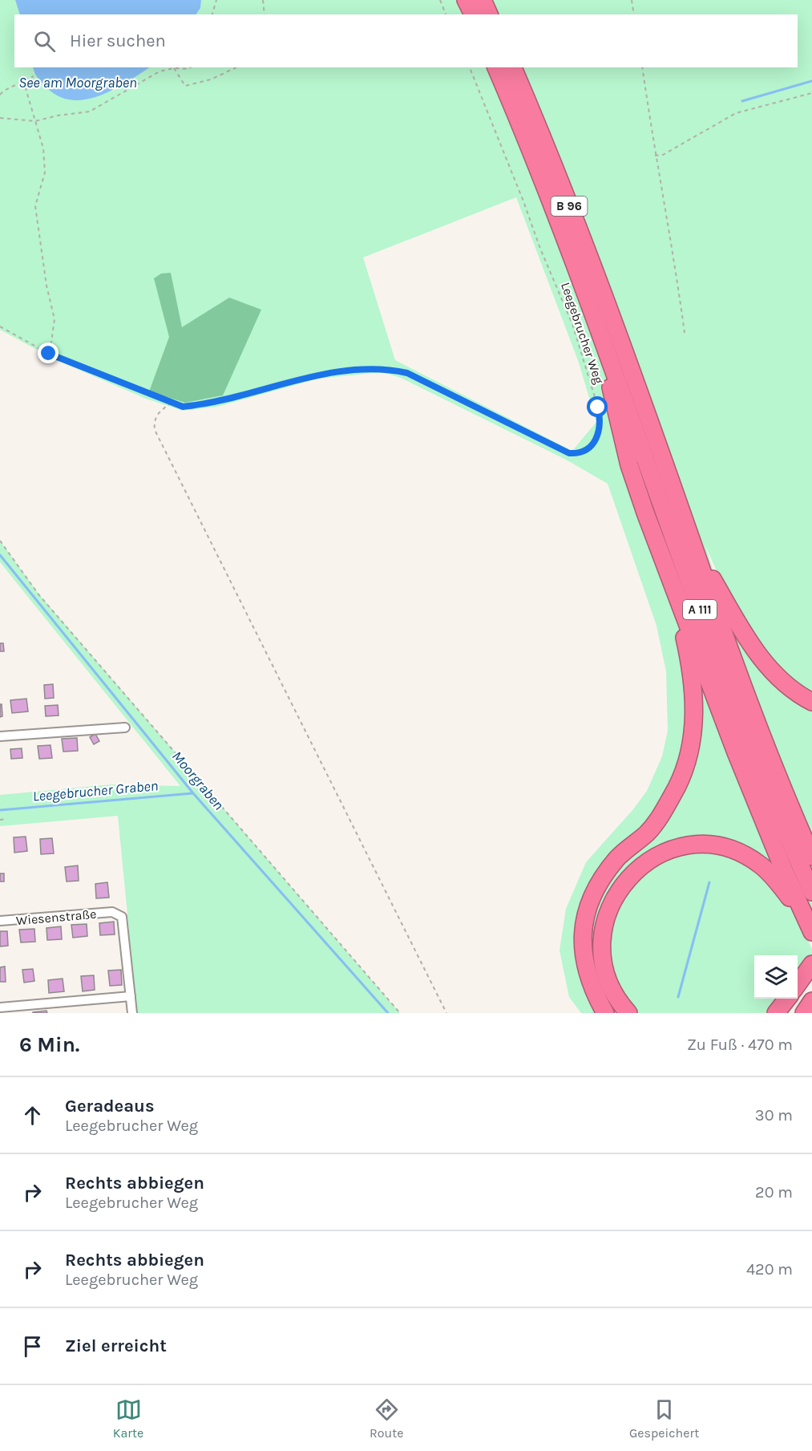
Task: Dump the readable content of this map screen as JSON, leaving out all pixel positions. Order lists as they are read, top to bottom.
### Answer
{
  "streets": {
    "highway": ["B 96", "A 111"],
    "street": ["Wiesenstraße"],
    "path": ["Leegebrucher Weg"]
  },
  "crossings": [
    ["B 96", "A 111"]
  ],
  "water": ["See am Moorgraben", "Moorgraben", "Leegebrucher Graben"],
  "page": {
    "search": "Hier suchen",
    "heading": ["6 Min.", "Zu Fuß · 470 m"],
    "list": [
      ["Geradeaus", "Leegebrucher Weg", "30 m"],
      ["Rechts abbiegen", "Leegebrucher Weg", "20 m"],
      ["Rechts abbiegen", "Leegebrucher Weg", "420 m"],
      "Ziel erreicht"
    ],
    "nav": ["Karte", "Route", "Gespeichert"]
  }
}
